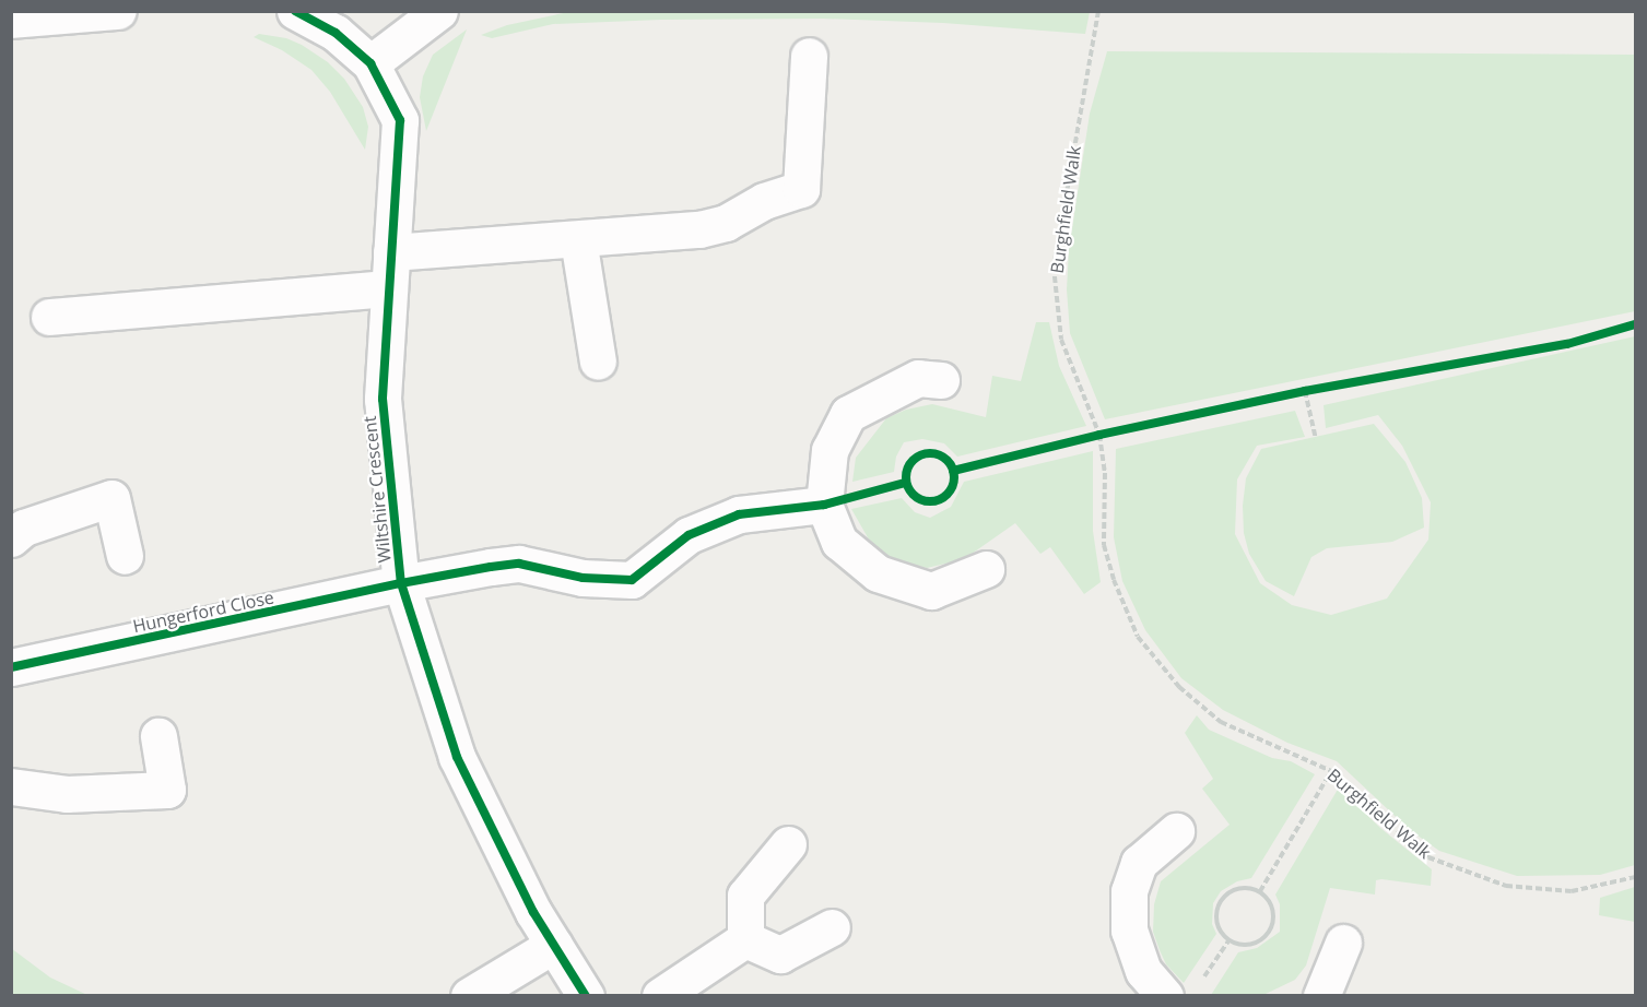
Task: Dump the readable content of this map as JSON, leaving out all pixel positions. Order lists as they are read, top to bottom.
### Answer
{
  "streets": {
    "street": ["Wiltshire Crescent", "Hungerford Close"],
    "path": ["Burghfield Walk"]
  },
  "crossings": [
    ["Wiltshire Crescent", "Hungerford Close"]
  ]
}
